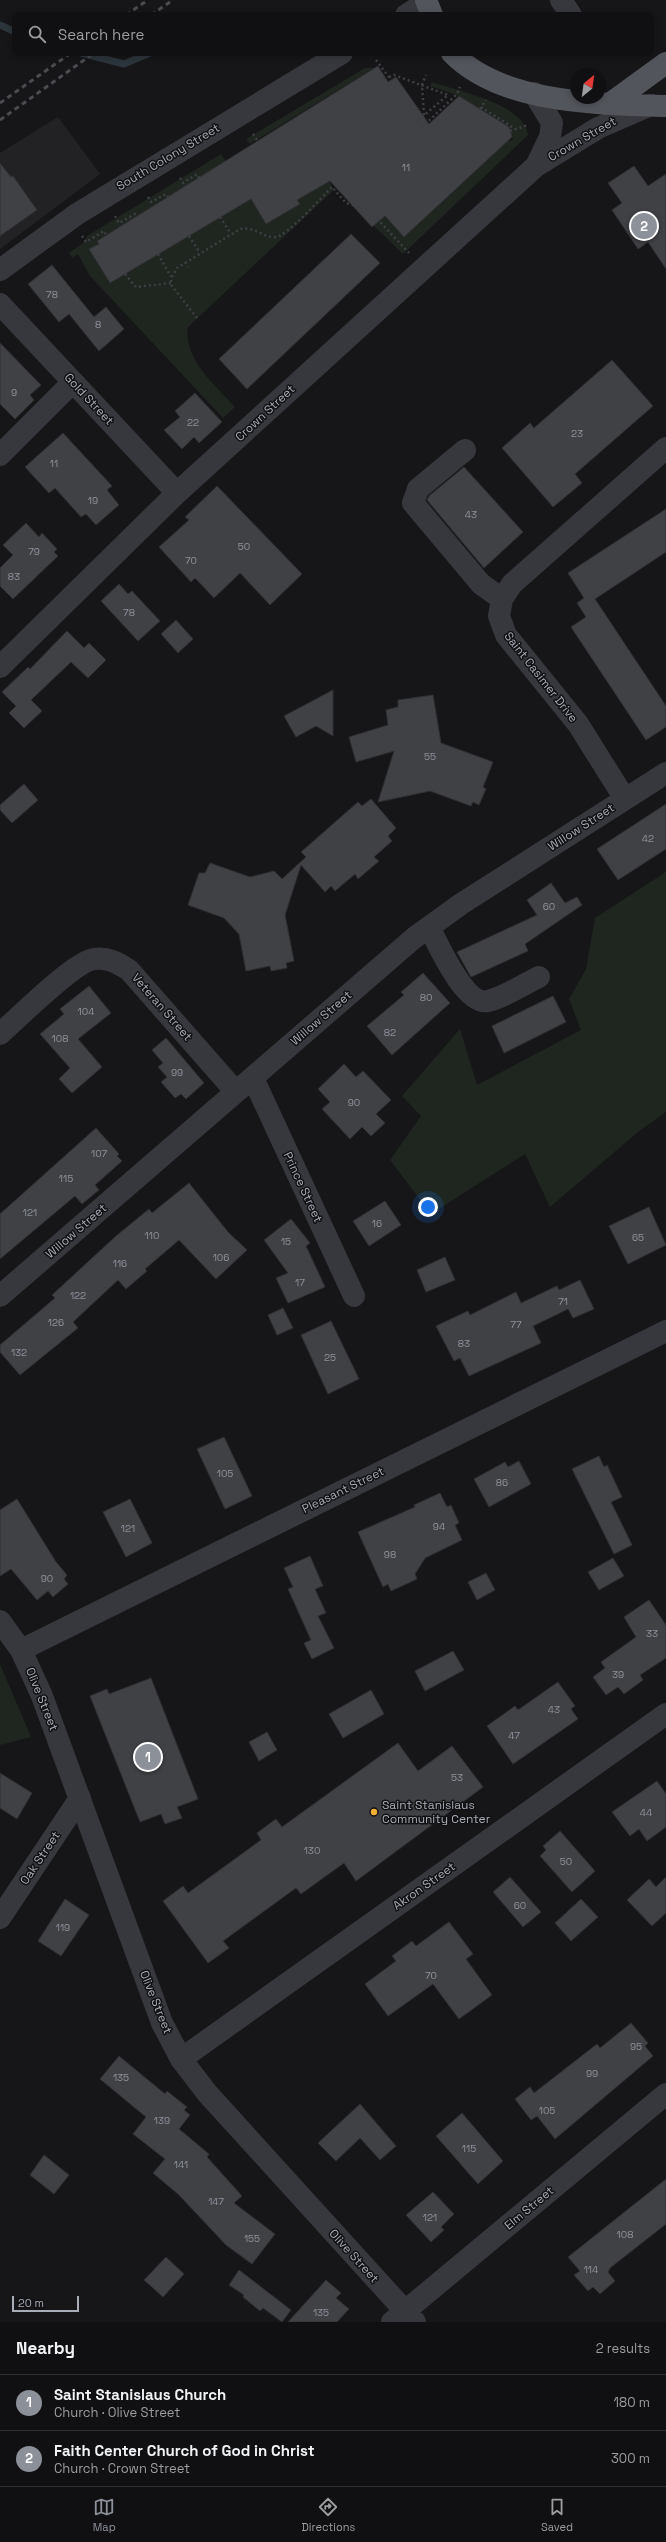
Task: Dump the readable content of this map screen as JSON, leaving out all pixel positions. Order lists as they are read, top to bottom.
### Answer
{
  "streets": {
    "main road": ["Crown Street"],
    "street": [
      "South Colony Street",
      "Gold Street",
      "Saint Casimer Drive",
      "Willow Street",
      "Veteran Street",
      "Prince Street",
      "Pleasant Street",
      "Olive Street",
      "Oak Street",
      "Akron Street",
      "Elm Street"
    ]
  },
  "crossings": [
    ["Crown Street", "Gold Street"],
    ["Saint Casimer Drive", "Willow Street"],
    ["Willow Street", "Veteran Street"],
    ["Willow Street", "Prince Street"],
    ["Pleasant Street", "Olive Street"],
    ["Olive Street", "Oak Street"],
    ["Olive Street", "Akron Street"],
    ["Olive Street", "Elm Street"]
  ],
  "places": ["Saint Stanislaus Community Center"],
  "house_numbers": [
    "11",
    "78",
    "8",
    "9",
    "22",
    "23",
    "11",
    "19",
    "43",
    "50",
    "79",
    "70",
    "83",
    "78",
    "55",
    "42",
    "60",
    "80",
    "104",
    "82",
    "108",
    "99",
    "90",
    "107",
    "115",
    "121",
    "16",
    "110",
    "65",
    "15",
    "106",
    "116",
    "17",
    "122",
    "71",
    "126",
    "77",
    "83",
    "132",
    "25",
    "105",
    "86",
    "94",
    "121",
    "98",
    "90",
    "33",
    "39",
    "43",
    "47",
    "53",
    "44",
    "130",
    "50",
    "60",
    "119",
    "70",
    "95",
    "99",
    "135",
    "105",
    "139",
    "115",
    "141",
    "147",
    "121",
    "108",
    "155",
    "114",
    "135"
  ],
  "scale_bar": "20 m",
  "north": "top right",
  "page": {
    "search": "Search here",
    "pins": ["2", "1"],
    "scale": "20 m",
    "heading": ["Nearby", "2 results"],
    "list": [
      {
        "mark": "1",
        "name": "Saint Stanislaus Church",
        "note": "Church · Olive Street",
        "value": "180 m"
      },
      {
        "mark": "2",
        "name": "Faith Center Church of God in Christ",
        "note": "Church · Crown Street",
        "value": "300 m"
      }
    ],
    "nav": ["Map", "Directions", "Saved"]
  }
}
